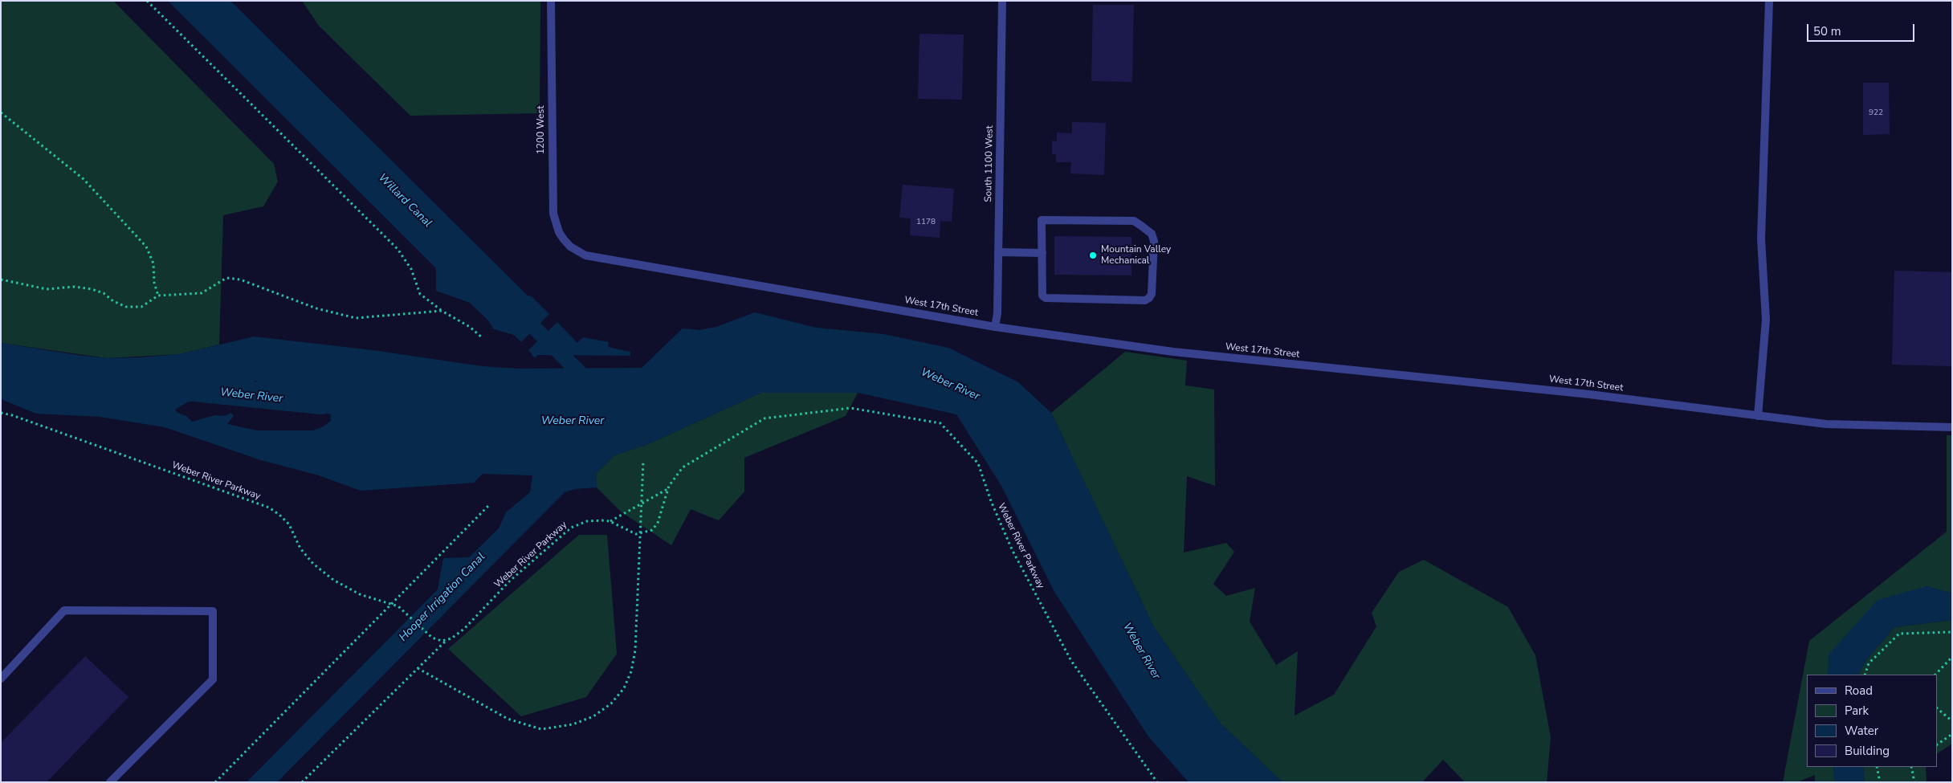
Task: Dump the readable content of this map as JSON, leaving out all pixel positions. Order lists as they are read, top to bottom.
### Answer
{
  "streets": {
    "street": ["1200 West", "South 1100 West", "West 17th Street"],
    "path": ["Weber River Parkway"]
  },
  "crossings": [
    ["1200 West", "West 17th Street"],
    ["South 1100 West", "West 17th Street"]
  ],
  "water": ["Willard Canal", "Weber River", "Hooper Irrigation Canal"],
  "places": ["Mountain Valley Mechanical"],
  "house_numbers": ["922", "1178"],
  "legend": [
    "Road",
    "Park",
    "Water",
    "Building"
  ],
  "scale_bar": "50 m"
}
